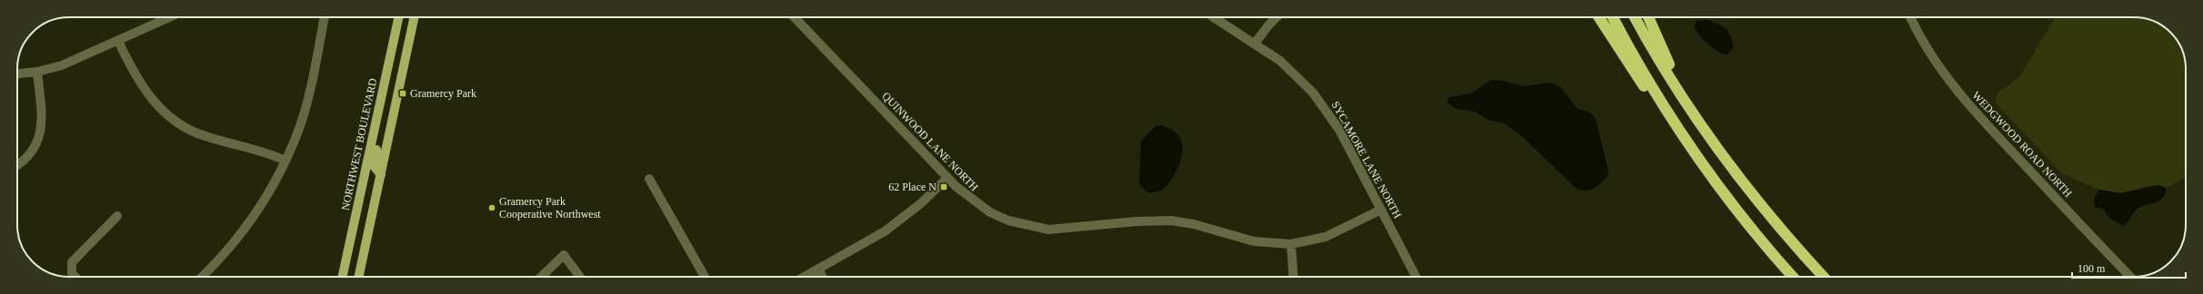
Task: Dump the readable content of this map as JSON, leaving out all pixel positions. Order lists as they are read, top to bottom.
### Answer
{
  "streets": {
    "main road": ["NORTHWEST BOULEVARD"],
    "street": ["QUINWOOD LANE NORTH", "WEDGWOOD ROAD NORTH", "SYCAMORE LANE NORTH"]
  },
  "crossings": [
    ["QUINWOOD LANE NORTH", "SYCAMORE LANE NORTH"]
  ],
  "places": {
    "transit": ["Gramercy Park", "62 Place N"],
    "other": ["Gramercy Park Cooperative Northwest"]
  },
  "scale_bar": "100 m"
}
